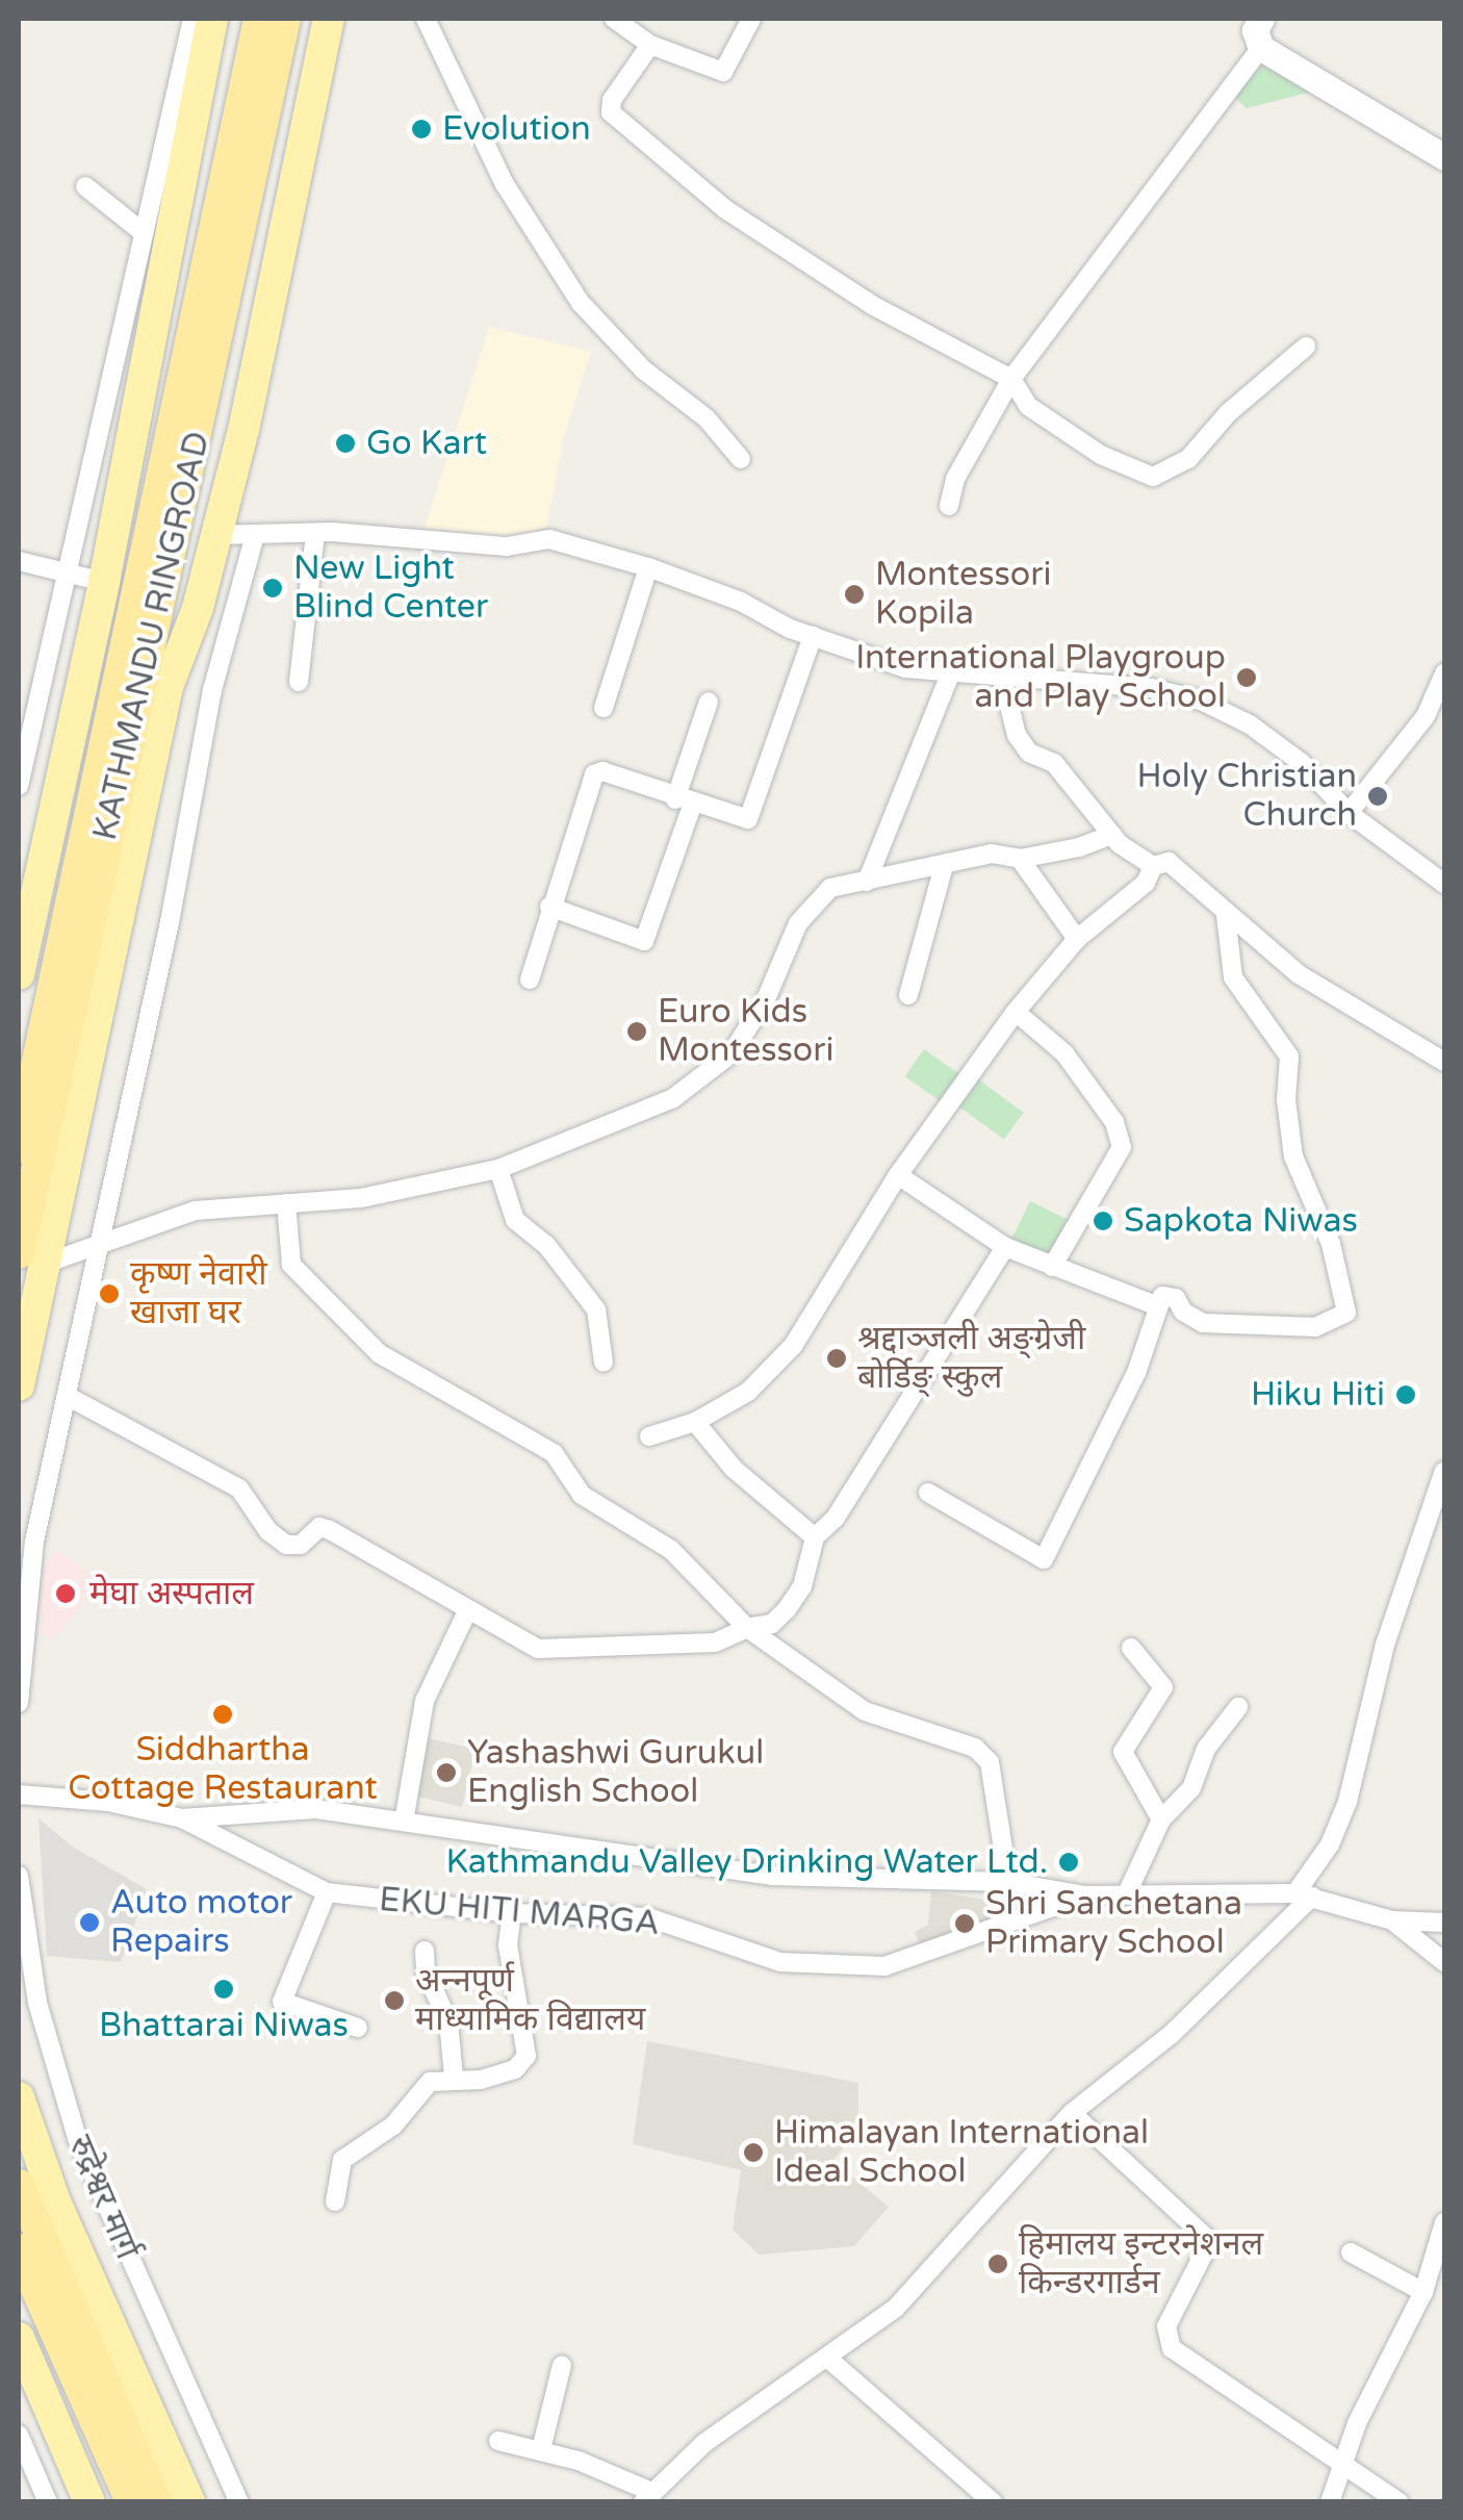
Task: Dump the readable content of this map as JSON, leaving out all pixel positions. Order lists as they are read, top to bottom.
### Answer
{
  "streets": {
    "highway": ["KATHMANDU RINGROAD"],
    "street": ["EKU HITI MARGA", "रुद्रेश्वर मार्ग"]
  },
  "places": [
    "Evolution",
    "Go Kart",
    "New Light Blind Center",
    "Montessori Kopila",
    "International Playgroup and Play School",
    "Holy Christian Church",
    "Euro Kids Montessori",
    "Sapkota Niwas",
    "कृष्ण नेवारी खाजा घर",
    "श्रद्दाञ्जली अङ्‍ग्रेजी बोर्डिङ् स्कुल",
    "Hiku Hiti",
    "मेघा अस्पताल",
    "Siddhartha Cottage Restaurant",
    "Yashashwi Gurukul English School",
    "Kathmandu Valley Drinking Water Ltd.",
    "Auto motor Repairs",
    "Shri Sanchetana Primary School",
    "Bhattarai Niwas",
    "अन्‍नपूर्ण माध्यामिक विद्यालय",
    "Himalayan International Ideal School",
    "हिमालय इन्टरनेशनल किन्डरगार्डन"
  ]
}
